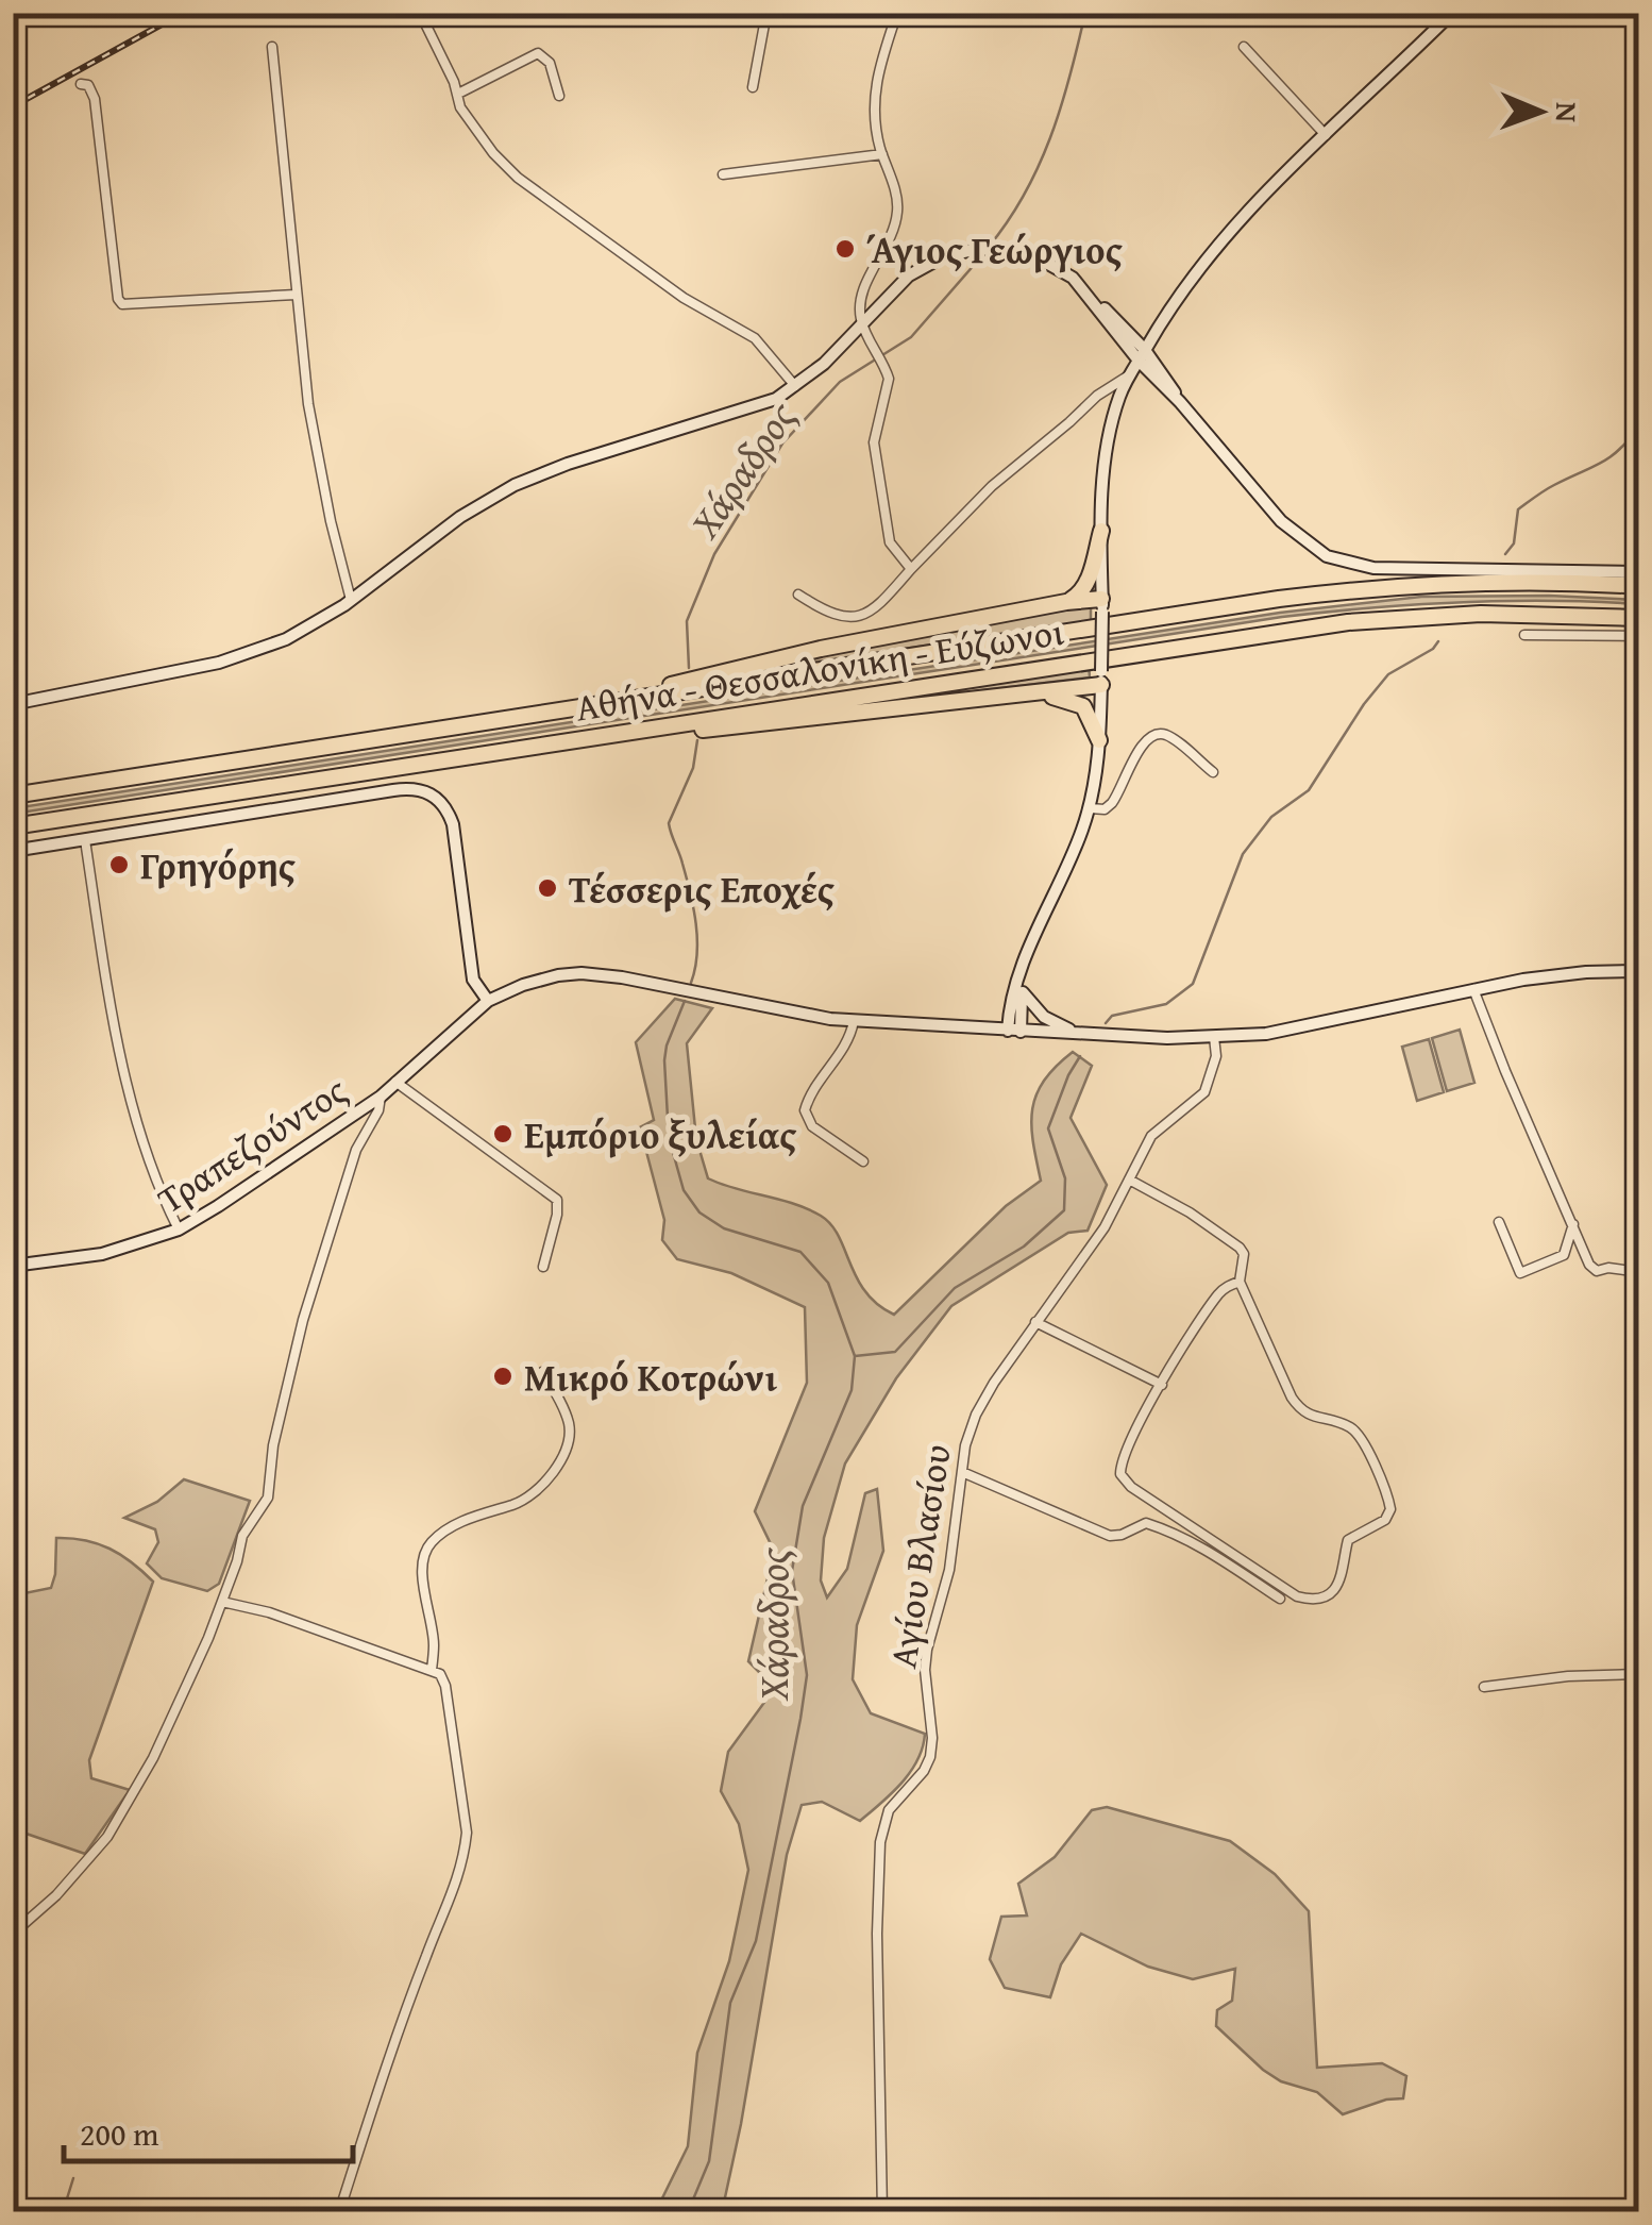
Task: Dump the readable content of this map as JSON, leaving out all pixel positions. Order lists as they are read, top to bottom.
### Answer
{
  "streets": {
    "highway": ["Αθήνα - Θεσσαλονίκη - Εύζωνοι"],
    "main road": ["Τραπεζούντος"],
    "street": ["Αγίου Βλασίου"]
  },
  "water": ["Χάραδρος"],
  "places": [
    "Άγιος Γεώργιος",
    "Γρηγόρης",
    "Τέσσερις Εποχές",
    "Εμπόριο ξυλείας",
    "Μικρό Κοτρώνι"
  ],
  "scale_bar": "200 m",
  "north": "right"
}
